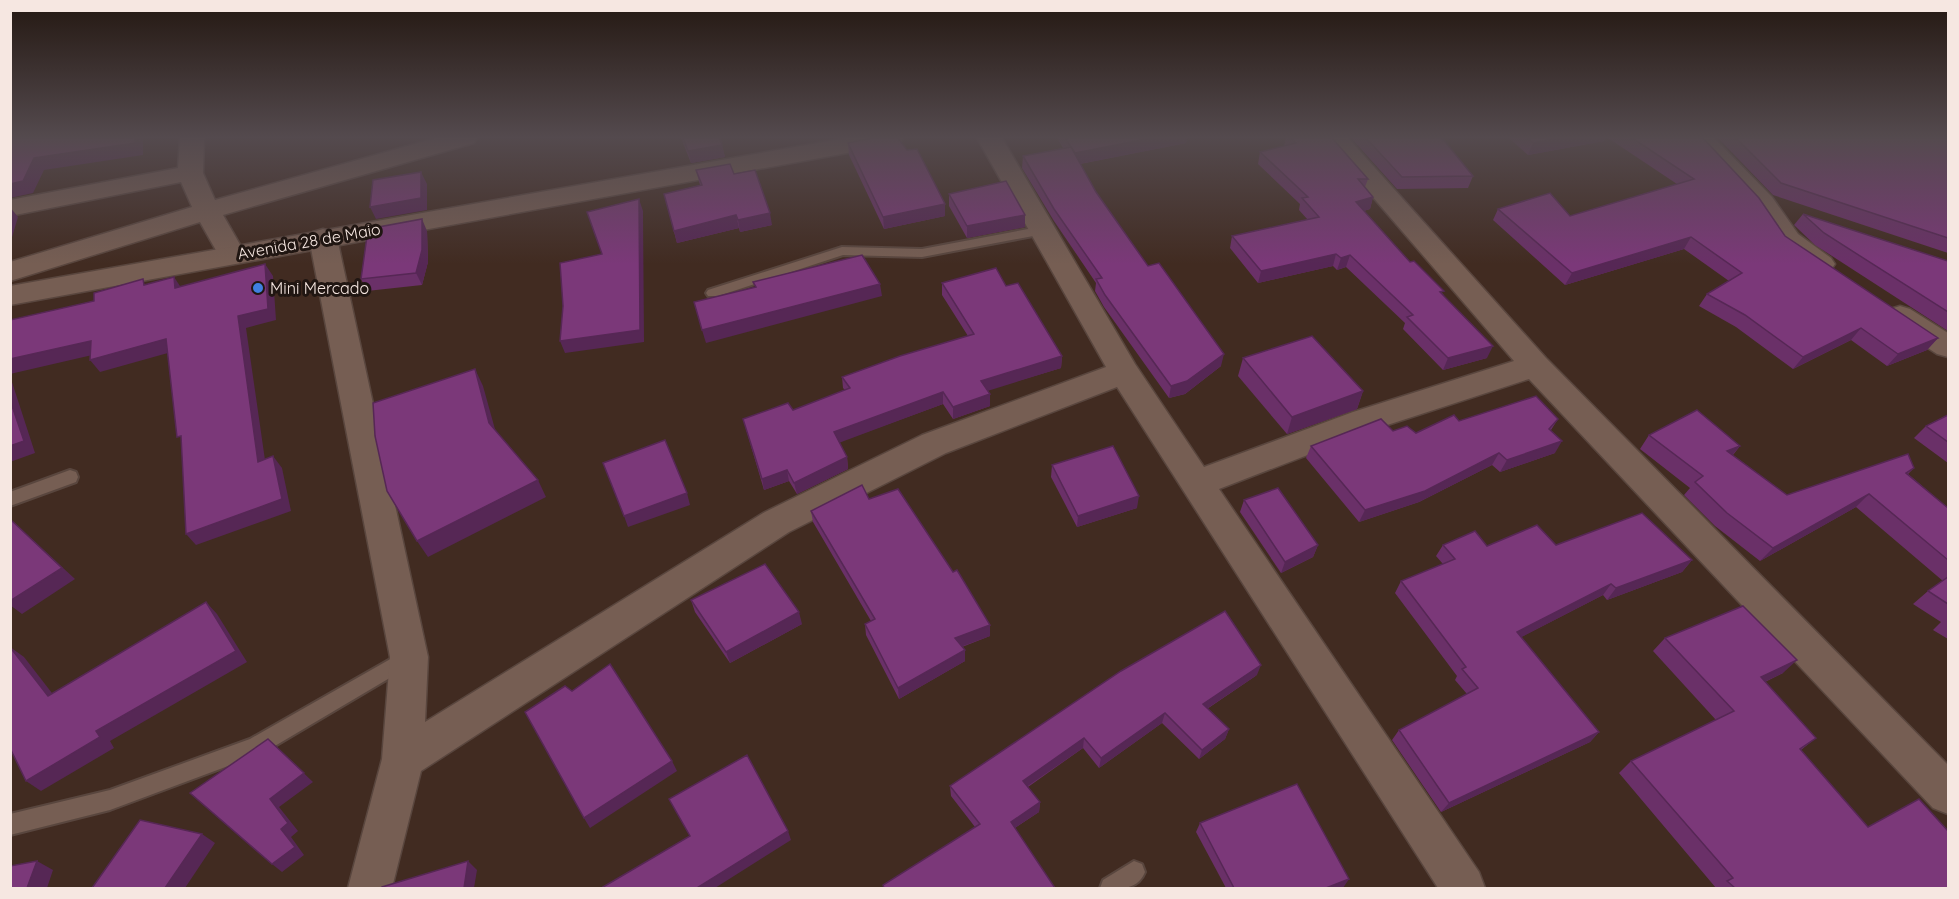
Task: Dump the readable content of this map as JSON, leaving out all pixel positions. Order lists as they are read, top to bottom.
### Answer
{
  "streets": {
    "street": ["Avenida 28 de Maio"]
  },
  "places": ["Mini Mercado"]
}
